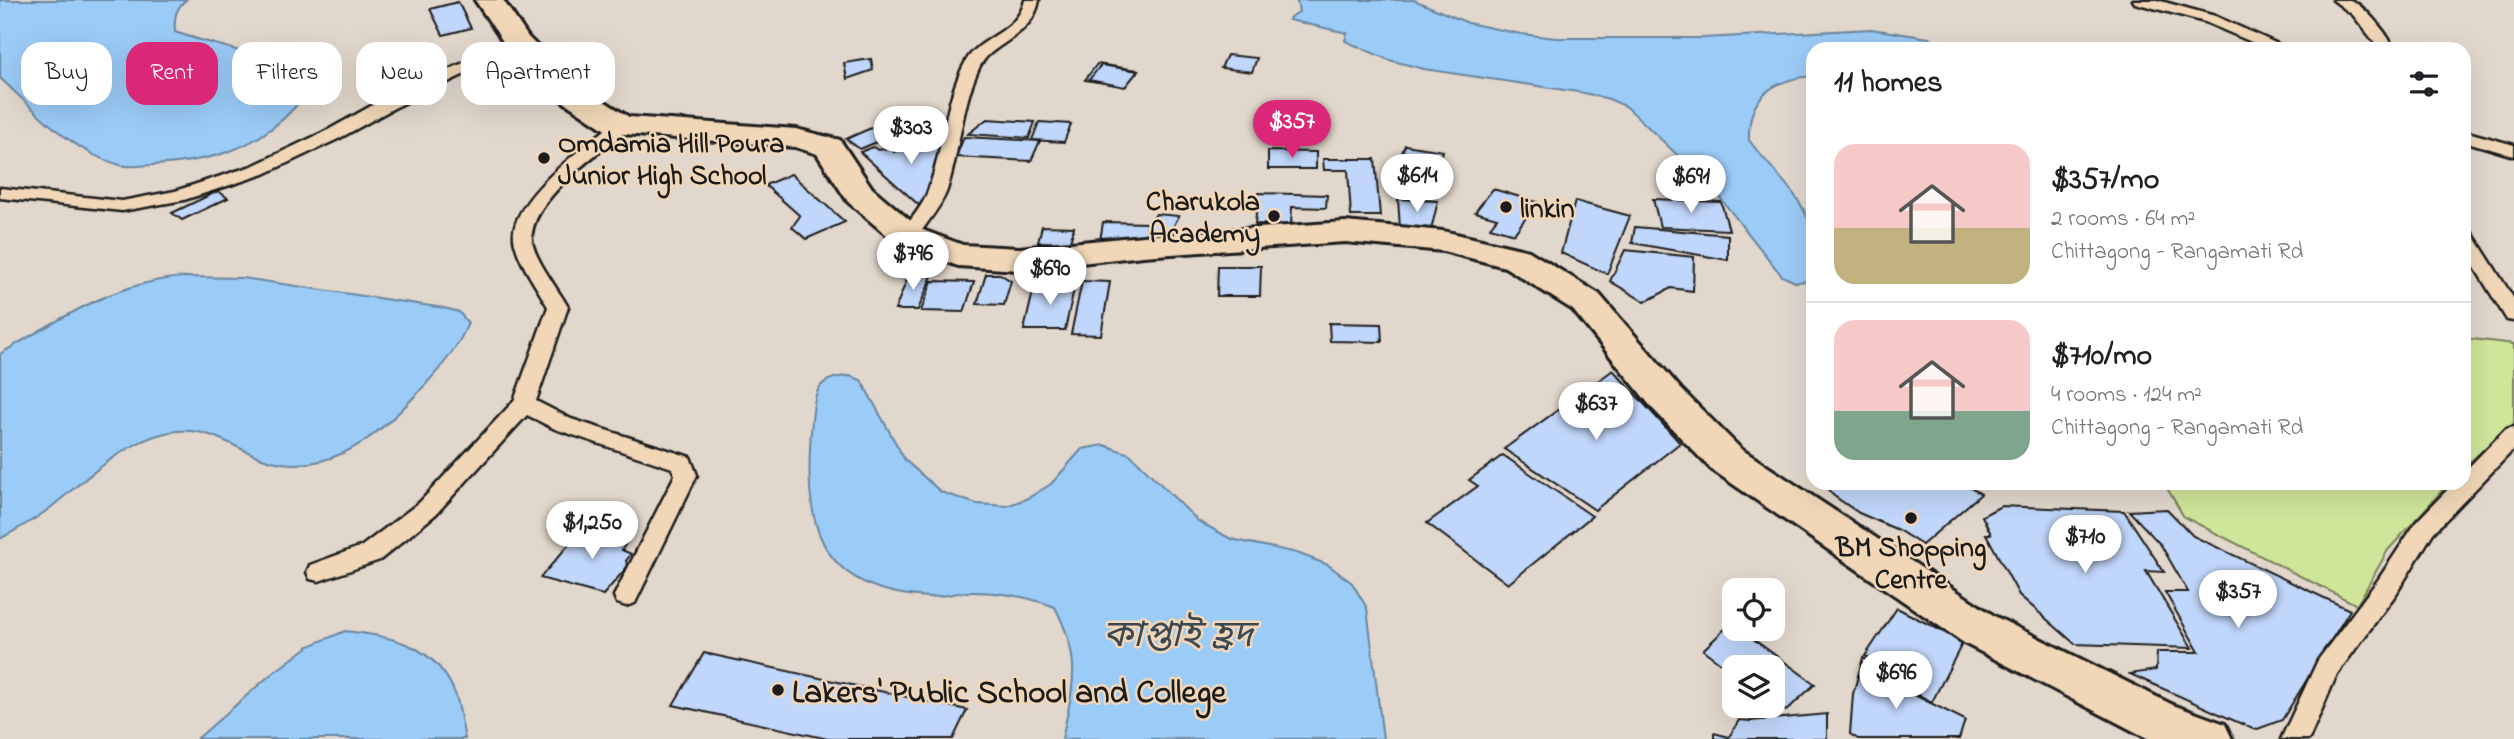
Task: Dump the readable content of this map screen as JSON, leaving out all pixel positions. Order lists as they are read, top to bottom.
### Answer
{
  "water": ["কাপ্তাই হ্রদ"],
  "places": [
    "Omdamia Hill Poura Junior High School",
    "linkin",
    "Charukola Academy",
    "BM Shopping Centre",
    "Lakers' Public School and College"
  ],
  "page": {
    "chip": [
      "Buy",
      "Rent",
      "Filters",
      "New",
      "Apartment"
    ],
    "heading": "11 homes",
    "price": [
      "$357",
      "$303",
      "$614",
      "$691",
      "$796",
      "$690",
      "$637",
      "$1,250",
      "$710",
      "$357",
      "$696"
    ],
    "list": [
      {
        "name": "$357/mo",
        "note": "2 rooms · 64 m² · Chittagong - Rangamati Rd"
      },
      {
        "name": "$710/mo",
        "note": "4 rooms · 124 m² · Chittagong - Rangamati Rd"
      }
    ]
  }
}
